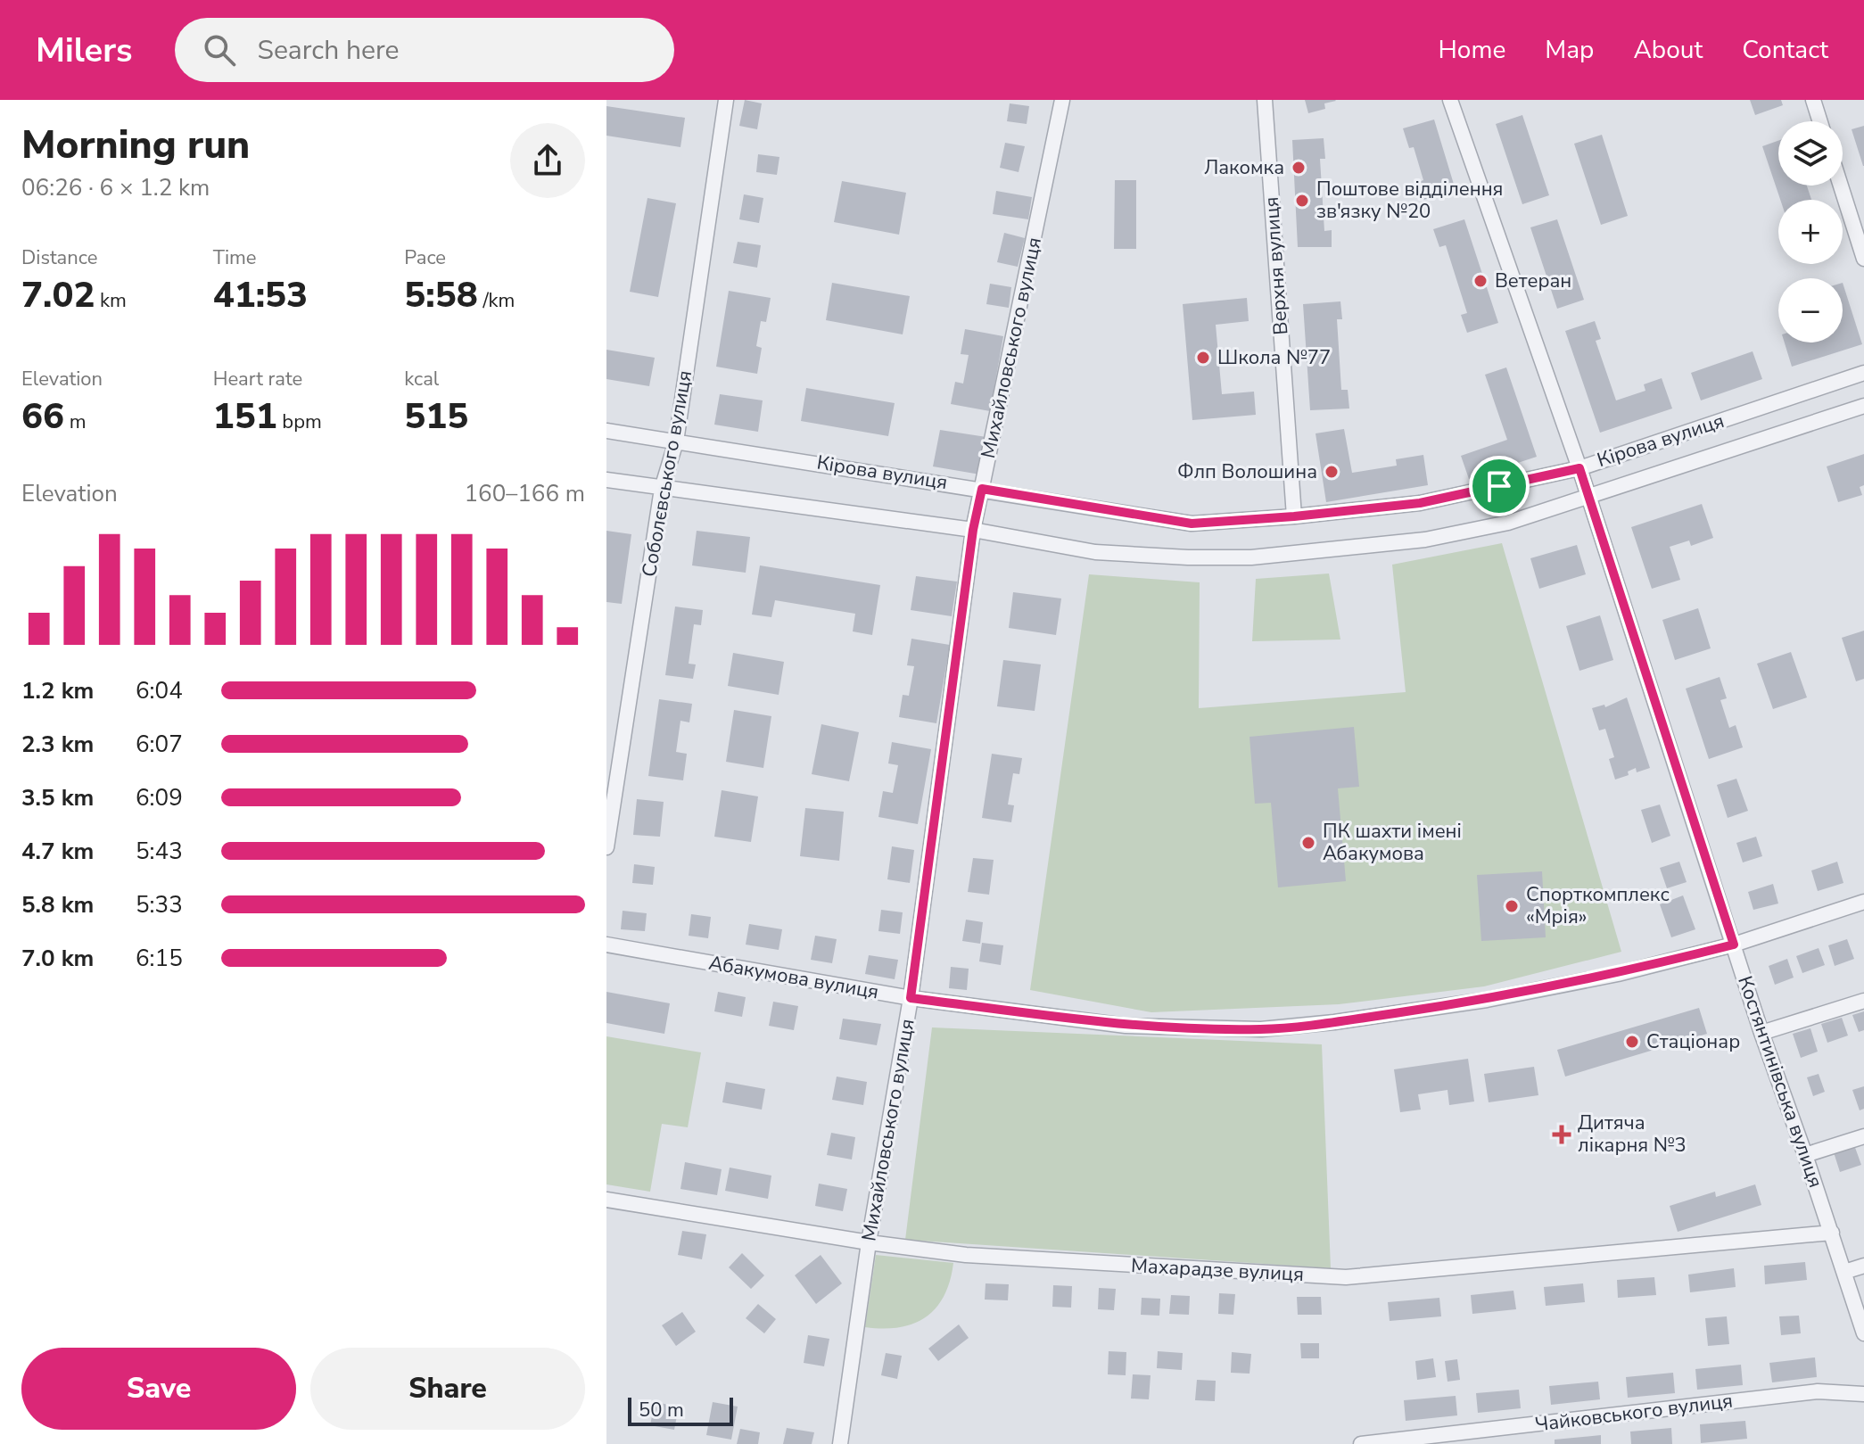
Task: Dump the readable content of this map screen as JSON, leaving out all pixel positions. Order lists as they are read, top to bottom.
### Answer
{
  "streets": {
    "street": [
      "Верхня вулиця",
      "Михайловського вулиця",
      "Кірова вулиця",
      "Соболєвського вулиця",
      "Абакумова вулиця",
      "Костянтинівська вулиця",
      "Махарадзе вулиця",
      "Чайковського вулиця"
    ]
  },
  "crossings": [
    ["Верхня вулиця", "Кірова вулиця"],
    ["Михайловського вулиця", "Кірова вулиця"],
    ["Михайловського вулиця", "Абакумова вулиця"],
    ["Михайловського вулиця", "Махарадзе вулиця"],
    ["Кірова вулиця", "Соболєвського вулиця"],
    ["Кірова вулиця", "Костянтинівська вулиця"],
    ["Абакумова вулиця", "Костянтинівська вулиця"],
    ["Костянтинівська вулиця", "Махарадзе вулиця"]
  ],
  "places": {
    "other": [
      "Лакомка",
      "Поштове відділення зв'язку №20",
      "Ветеран",
      "Школа №77",
      "Флп Волошина",
      "ПК шахти імені Абакумова",
      "Спорткомплекс «Мрія»",
      "Стаціонар"
    ],
    "health": ["Дитяча лікарня №3"]
  },
  "scale_bar": "50 m",
  "page": {
    "header": "Milers",
    "search": "Search here",
    "nav": [
      "Home",
      "Map",
      "About",
      "Contact"
    ],
    "heading": ["Morning run", "06:26 · 6 × 1.2 km"],
    "map_buttons": ["+", "−"],
    "stats": [
      ["Distance", "7.02 km"],
      ["Time", "41:53"],
      ["Pace", "5:58 /km"],
      ["Elevation", "66 m"],
      ["Heart rate", "151 bpm"],
      ["kcal", "515"]
    ],
    "chart": ["Elevation", "160–166 m"],
    "list": [
      {
        "name": "1.2 km",
        "note": "6:04"
      },
      {
        "name": "2.3 km",
        "note": "6:07"
      },
      {
        "name": "3.5 km",
        "note": "6:09"
      },
      {
        "name": "4.7 km",
        "note": "5:43"
      },
      {
        "name": "5.8 km",
        "note": "5:33"
      },
      {
        "name": "7.0 km",
        "note": "6:15"
      }
    ],
    "buttons": ["Save", "Share"],
    "scale": "50 m"
  }
}
